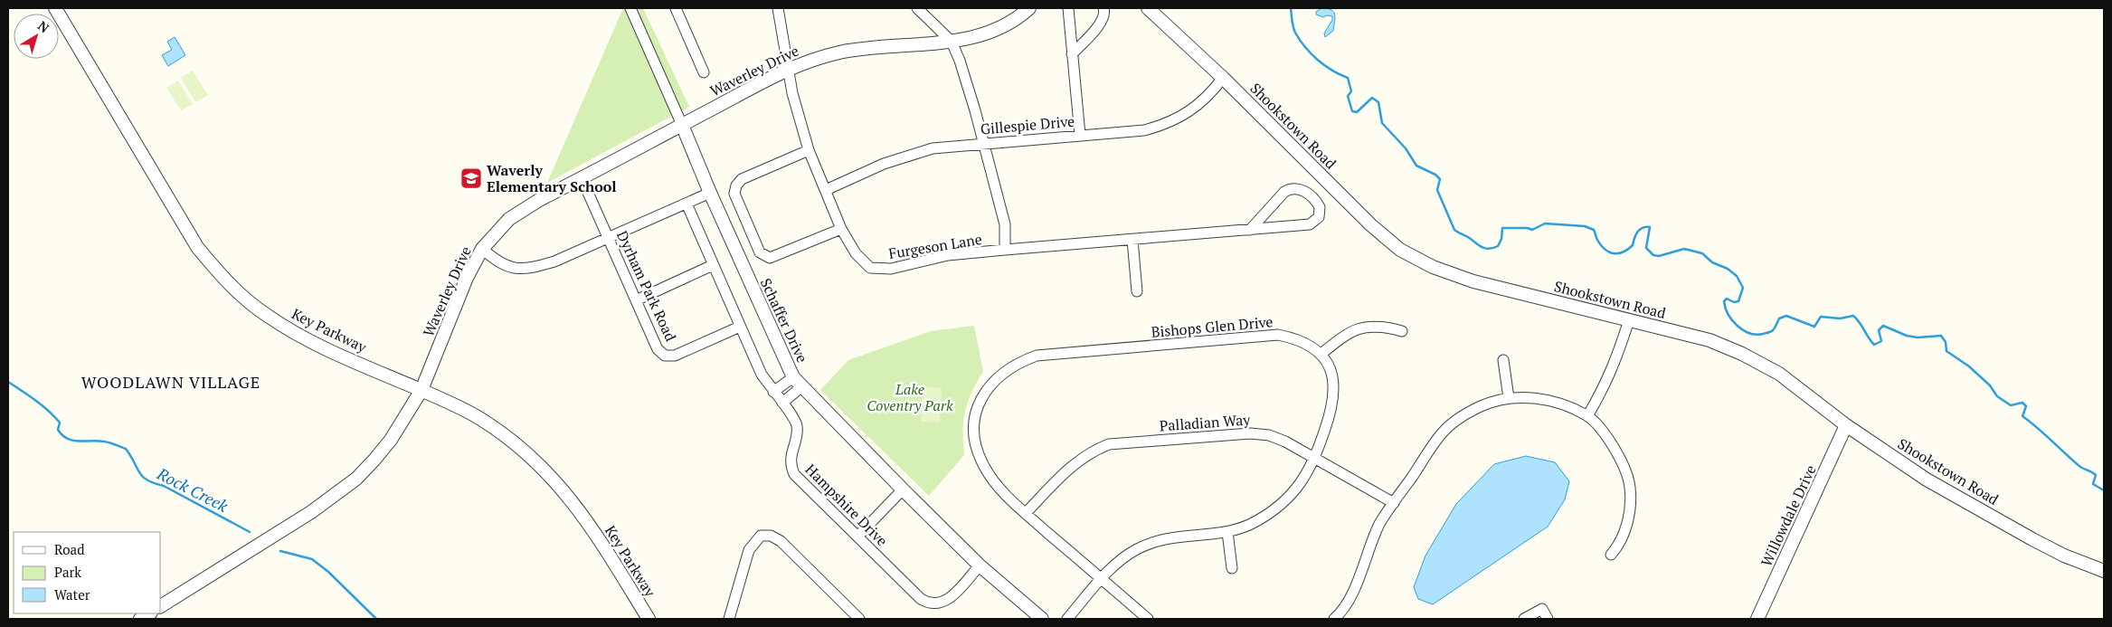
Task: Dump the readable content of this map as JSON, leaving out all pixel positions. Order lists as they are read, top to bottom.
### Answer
{
  "streets": {
    "street": [
      "Waverley Drive",
      "Gillespie Drive",
      "Shookstown Road",
      "Furgeson Lane",
      "Dyrham Park Road",
      "Schaffer Drive",
      "Bishops Glen Drive",
      "Key Parkway",
      "Palladian Way",
      "Hampshire Drive",
      "Willowdale Drive"
    ]
  },
  "crossings": [
    ["Waverley Drive", "Furgeson Lane"],
    ["Waverley Drive", "Dyrham Park Road"],
    ["Waverley Drive", "Schaffer Drive"],
    ["Waverley Drive", "Key Parkway"],
    ["Gillespie Drive", "Shookstown Road"],
    ["Gillespie Drive", "Furgeson Lane"],
    ["Shookstown Road", "Willowdale Drive"],
    ["Dyrham Park Road", "Hampshire Drive"],
    ["Schaffer Drive", "Hampshire Drive"],
    ["Bishops Glen Drive", "Palladian Way"]
  ],
  "districts": ["WOODLAWN VILLAGE"],
  "water": ["Rock Creek"],
  "parks": ["Lake Coventry Park"],
  "places": {
    "school or university": ["Waverly Elementary School"]
  },
  "legend": ["Road", "Park", "Water"],
  "north": "top right"
}
